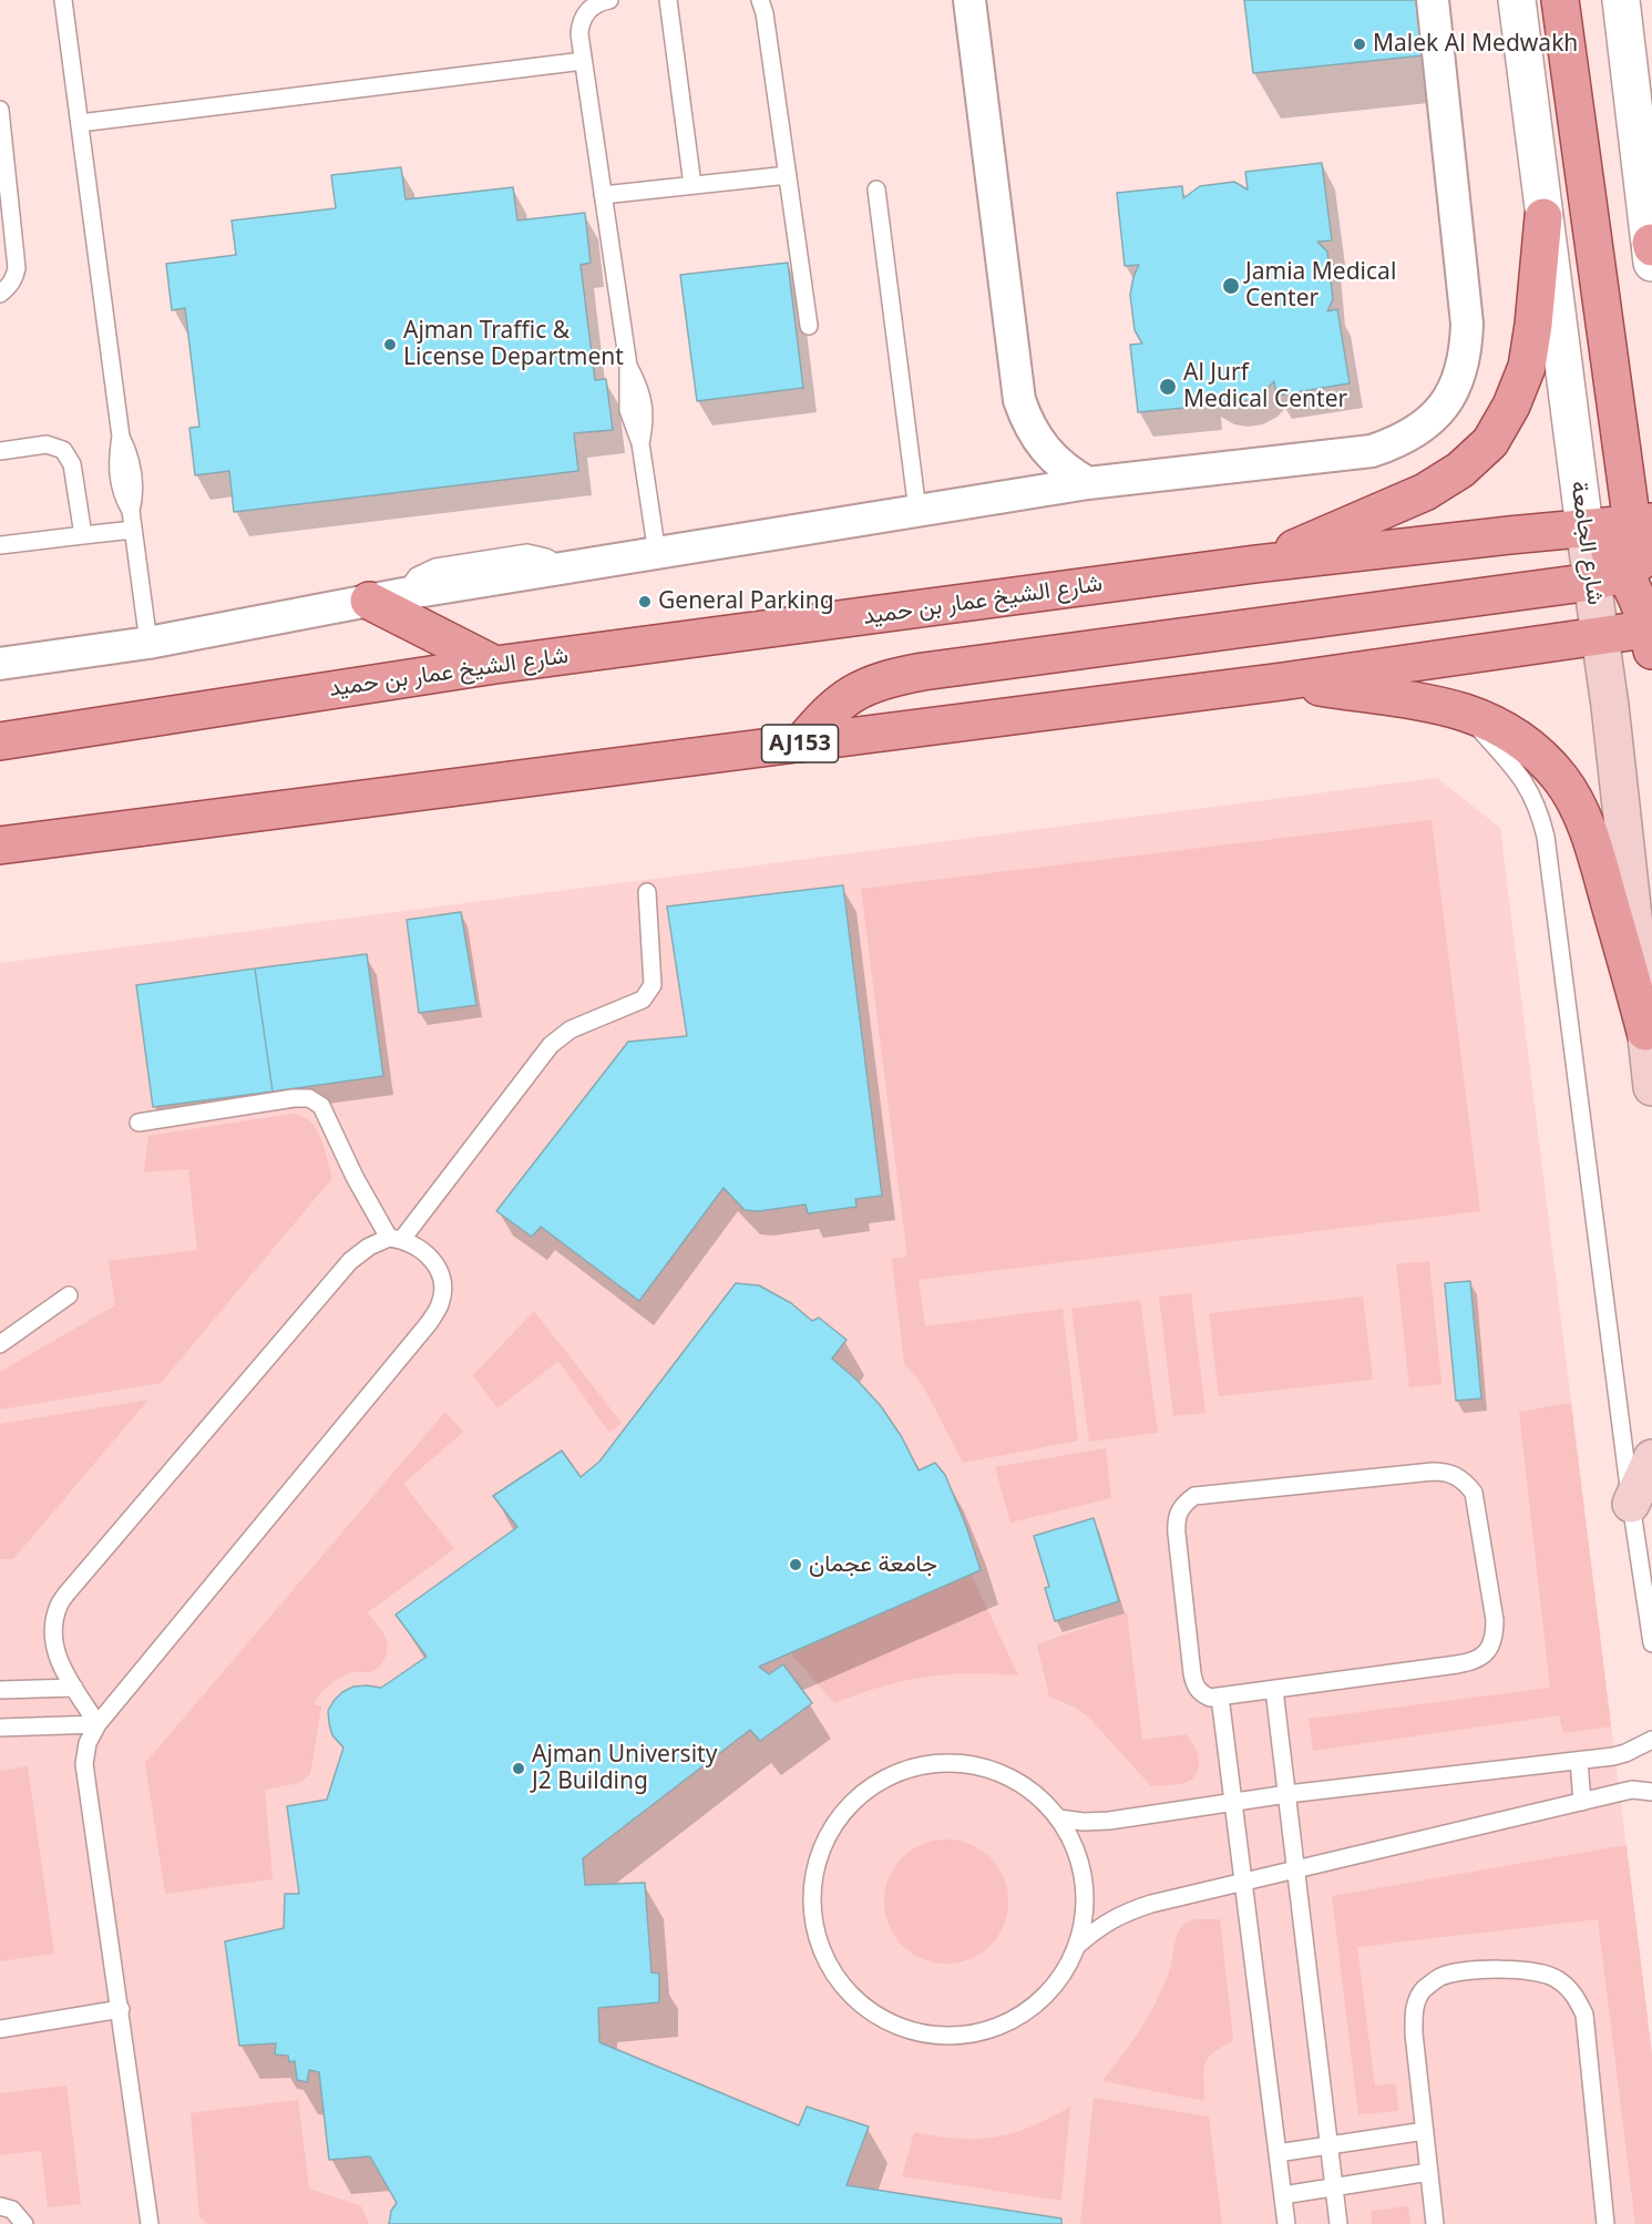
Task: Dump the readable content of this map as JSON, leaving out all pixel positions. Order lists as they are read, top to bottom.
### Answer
{
  "streets": {
    "main road": ["شارع الجامعة", "شارع الشيخ عمار بن حميد", "AJ153"]
  },
  "crossings": [
    ["شارع الجامعة", "شارع الشيخ عمار بن حميد"],
    ["شارع الجامعة", "AJ153"]
  ],
  "places": [
    "Malek Al Medwakh",
    "Jamia Medical Center",
    "Ajman Traffic & License Department",
    "Al Jurf Medical Center",
    "General Parking",
    "جامعة عجمان",
    "Ajman University J2 Building"
  ]
}
